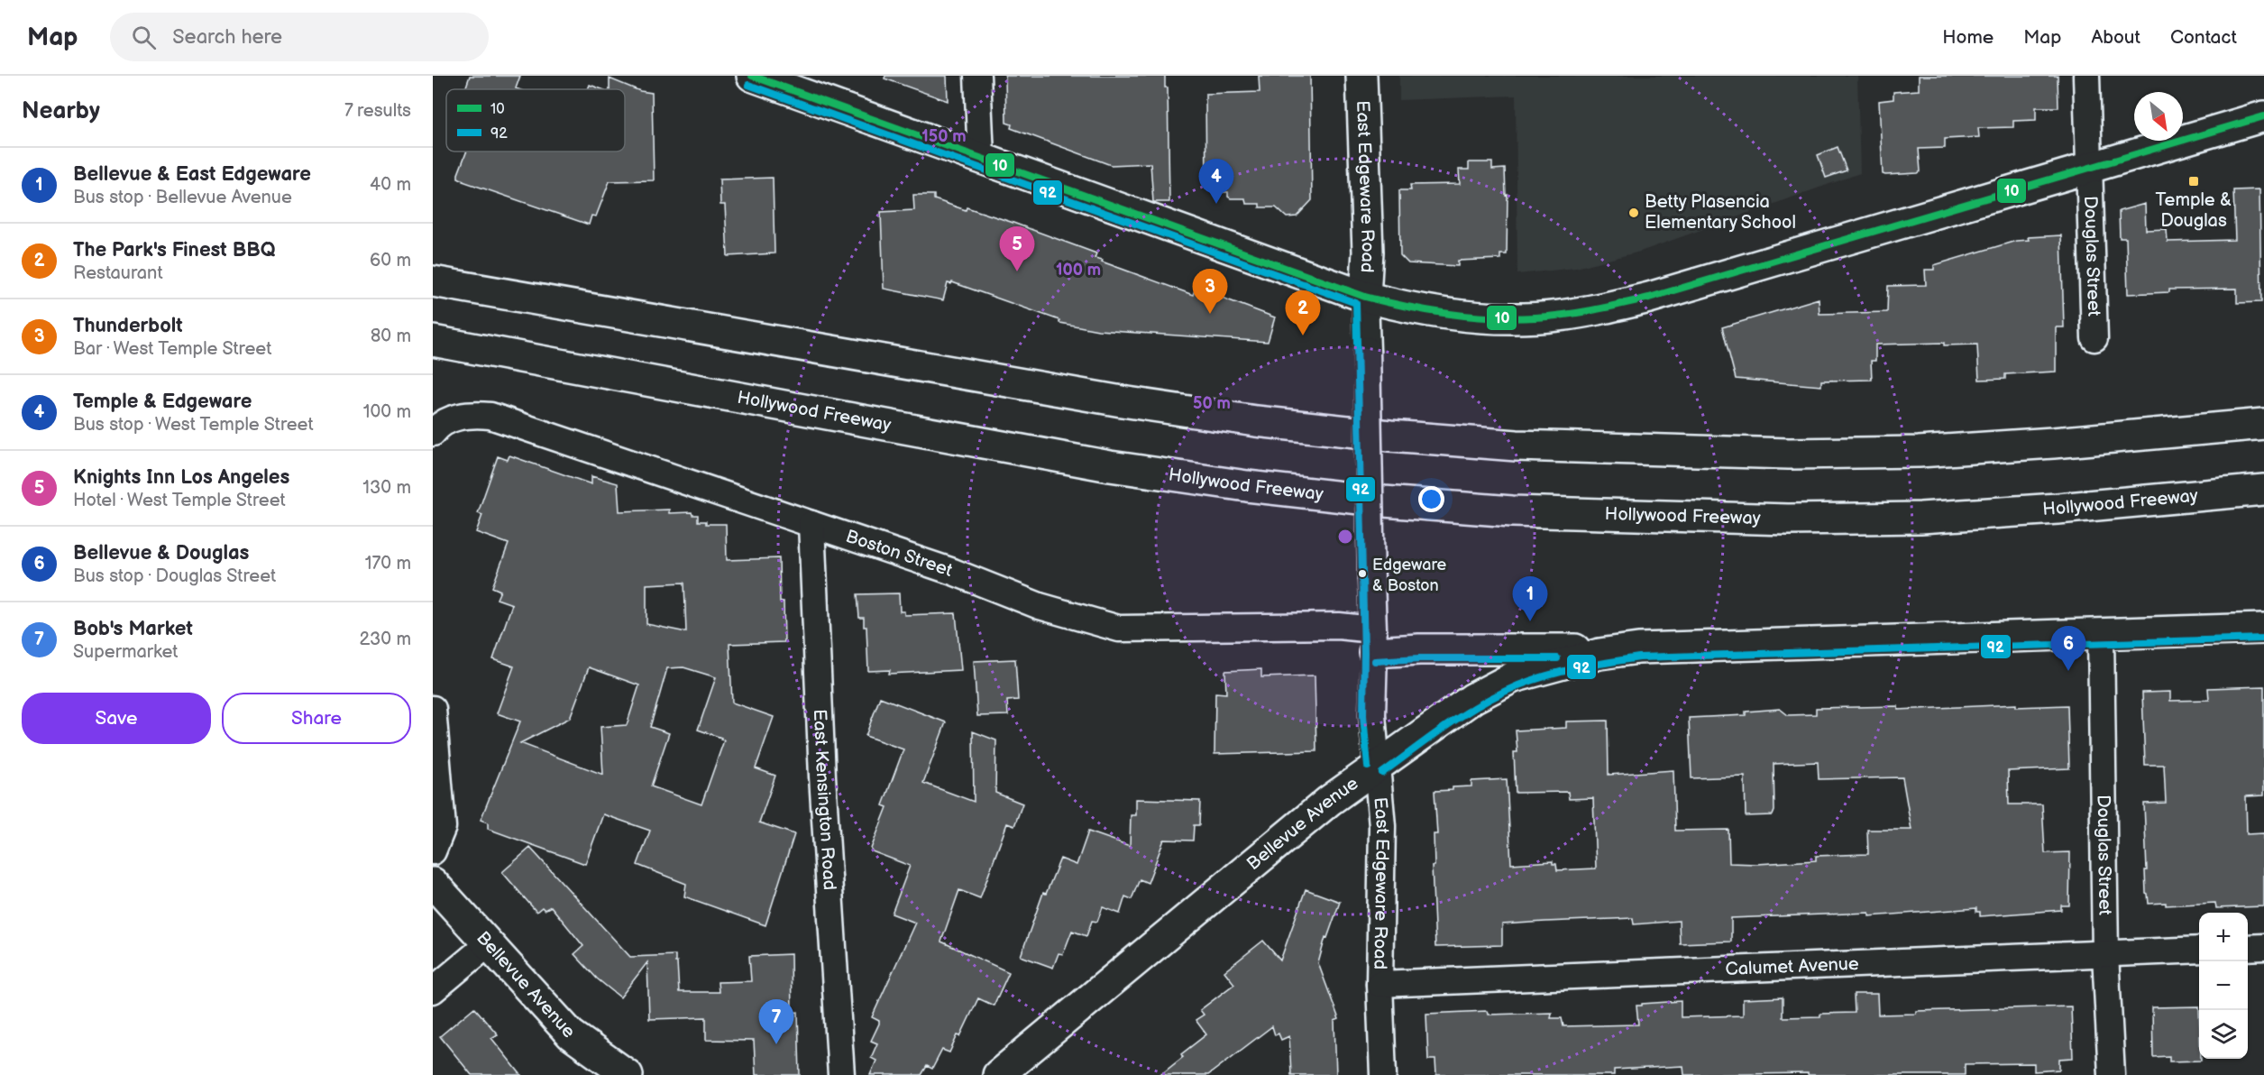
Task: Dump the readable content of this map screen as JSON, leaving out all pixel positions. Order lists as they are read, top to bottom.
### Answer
{
  "streets": {
    "main road": ["East Edgeware Road", "Hollywood Freeway", "Bellevue Avenue"],
    "street": [
      "Douglas Street",
      "Boston Street",
      "East Kensington Road",
      "Calumet Avenue"
    ]
  },
  "crossings": [
    ["East Edgeware Road", "Boston Street"],
    ["East Edgeware Road", "Bellevue Avenue"],
    ["East Edgeware Road", "Calumet Avenue"],
    ["Douglas Street", "Bellevue Avenue"],
    ["Douglas Street", "Calumet Avenue"],
    ["Boston Street", "East Kensington Road"]
  ],
  "places": {
    "transit": ["Temple & Douglas"],
    "other": ["Betty Plasencia Elementary School", "Edgeware & Boston"]
  },
  "lines": ["transit line 10", "transit line 92"],
  "legend": ["10", "92"],
  "north": "bottom right",
  "page": {
    "header": "Map",
    "search": "Search here",
    "nav": [
      "Home",
      "Map",
      "About",
      "Contact"
    ],
    "heading": ["Nearby", "7 results"],
    "list": [
      {
        "mark": "1",
        "name": "Bellevue & East Edgeware",
        "note": "Bus stop · Bellevue Avenue",
        "value": "40 m"
      },
      {
        "mark": "2",
        "name": "The Park's Finest BBQ",
        "note": "Restaurant",
        "value": "60 m"
      },
      {
        "mark": "3",
        "name": "Thunderbolt",
        "note": "Bar · West Temple Street",
        "value": "80 m"
      },
      {
        "mark": "4",
        "name": "Temple & Edgeware",
        "note": "Bus stop · West Temple Street",
        "value": "100 m"
      },
      {
        "mark": "5",
        "name": "Knights Inn Los Angeles",
        "note": "Hotel · West Temple Street",
        "value": "130 m"
      },
      {
        "mark": "6",
        "name": "Bellevue & Douglas",
        "note": "Bus stop · Douglas Street",
        "value": "170 m"
      },
      {
        "mark": "7",
        "name": "Bob's Market",
        "note": "Supermarket",
        "value": "230 m"
      }
    ],
    "pins": [
      "4",
      "5",
      "3",
      "2",
      "1",
      "6",
      "7"
    ],
    "buttons": ["Save", "Share"],
    "map_buttons": ["+", "−"]
  },
  "rings": ["150 m", "100 m", "50 m"]
}
